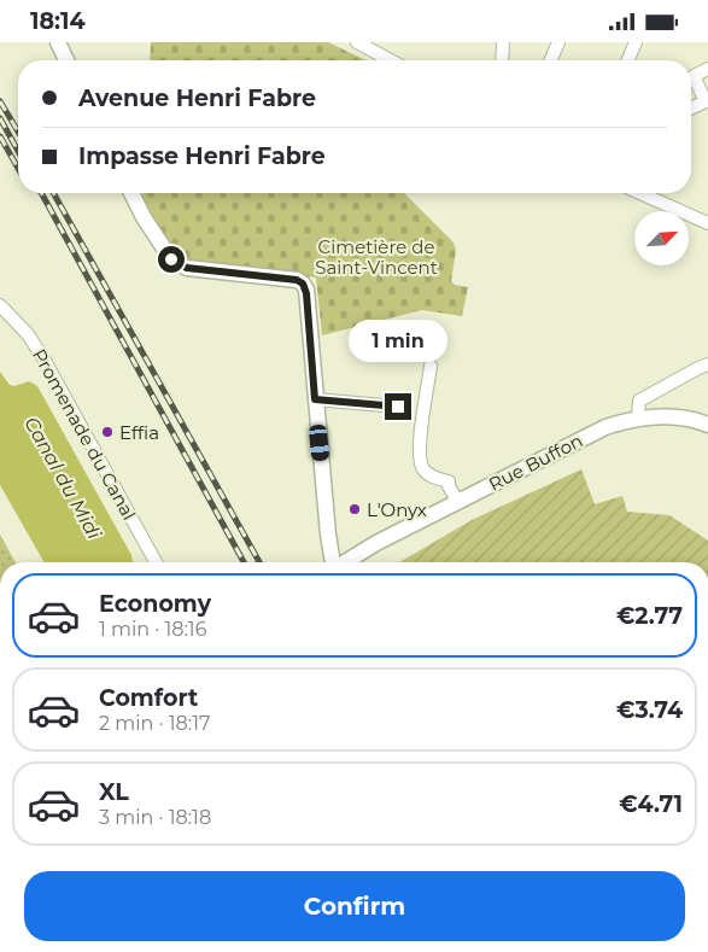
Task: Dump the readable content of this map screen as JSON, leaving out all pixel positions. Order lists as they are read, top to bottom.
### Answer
{
  "streets": {
    "street": ["Promenade du Canal", "Rue Buffon"]
  },
  "water": ["Canal du Midi"],
  "parks": ["Cimetière de Saint-Vincent"],
  "places": ["Effia", "L'Onyx"],
  "north": "top right",
  "page": {
    "status": "18:14",
    "banner": ["Avenue Henri Fabre", "Impasse Henri Fabre"],
    "bubble": "1 min",
    "list": [
      {
        "name": "Economy",
        "note": "1 min · 18:16",
        "value": "€2.77"
      },
      {
        "name": "Comfort",
        "note": "2 min · 18:17",
        "value": "€3.74"
      },
      {
        "name": "XL",
        "note": "3 min · 18:18",
        "value": "€4.71"
      }
    ],
    "buttons": "Confirm"
  }
}
